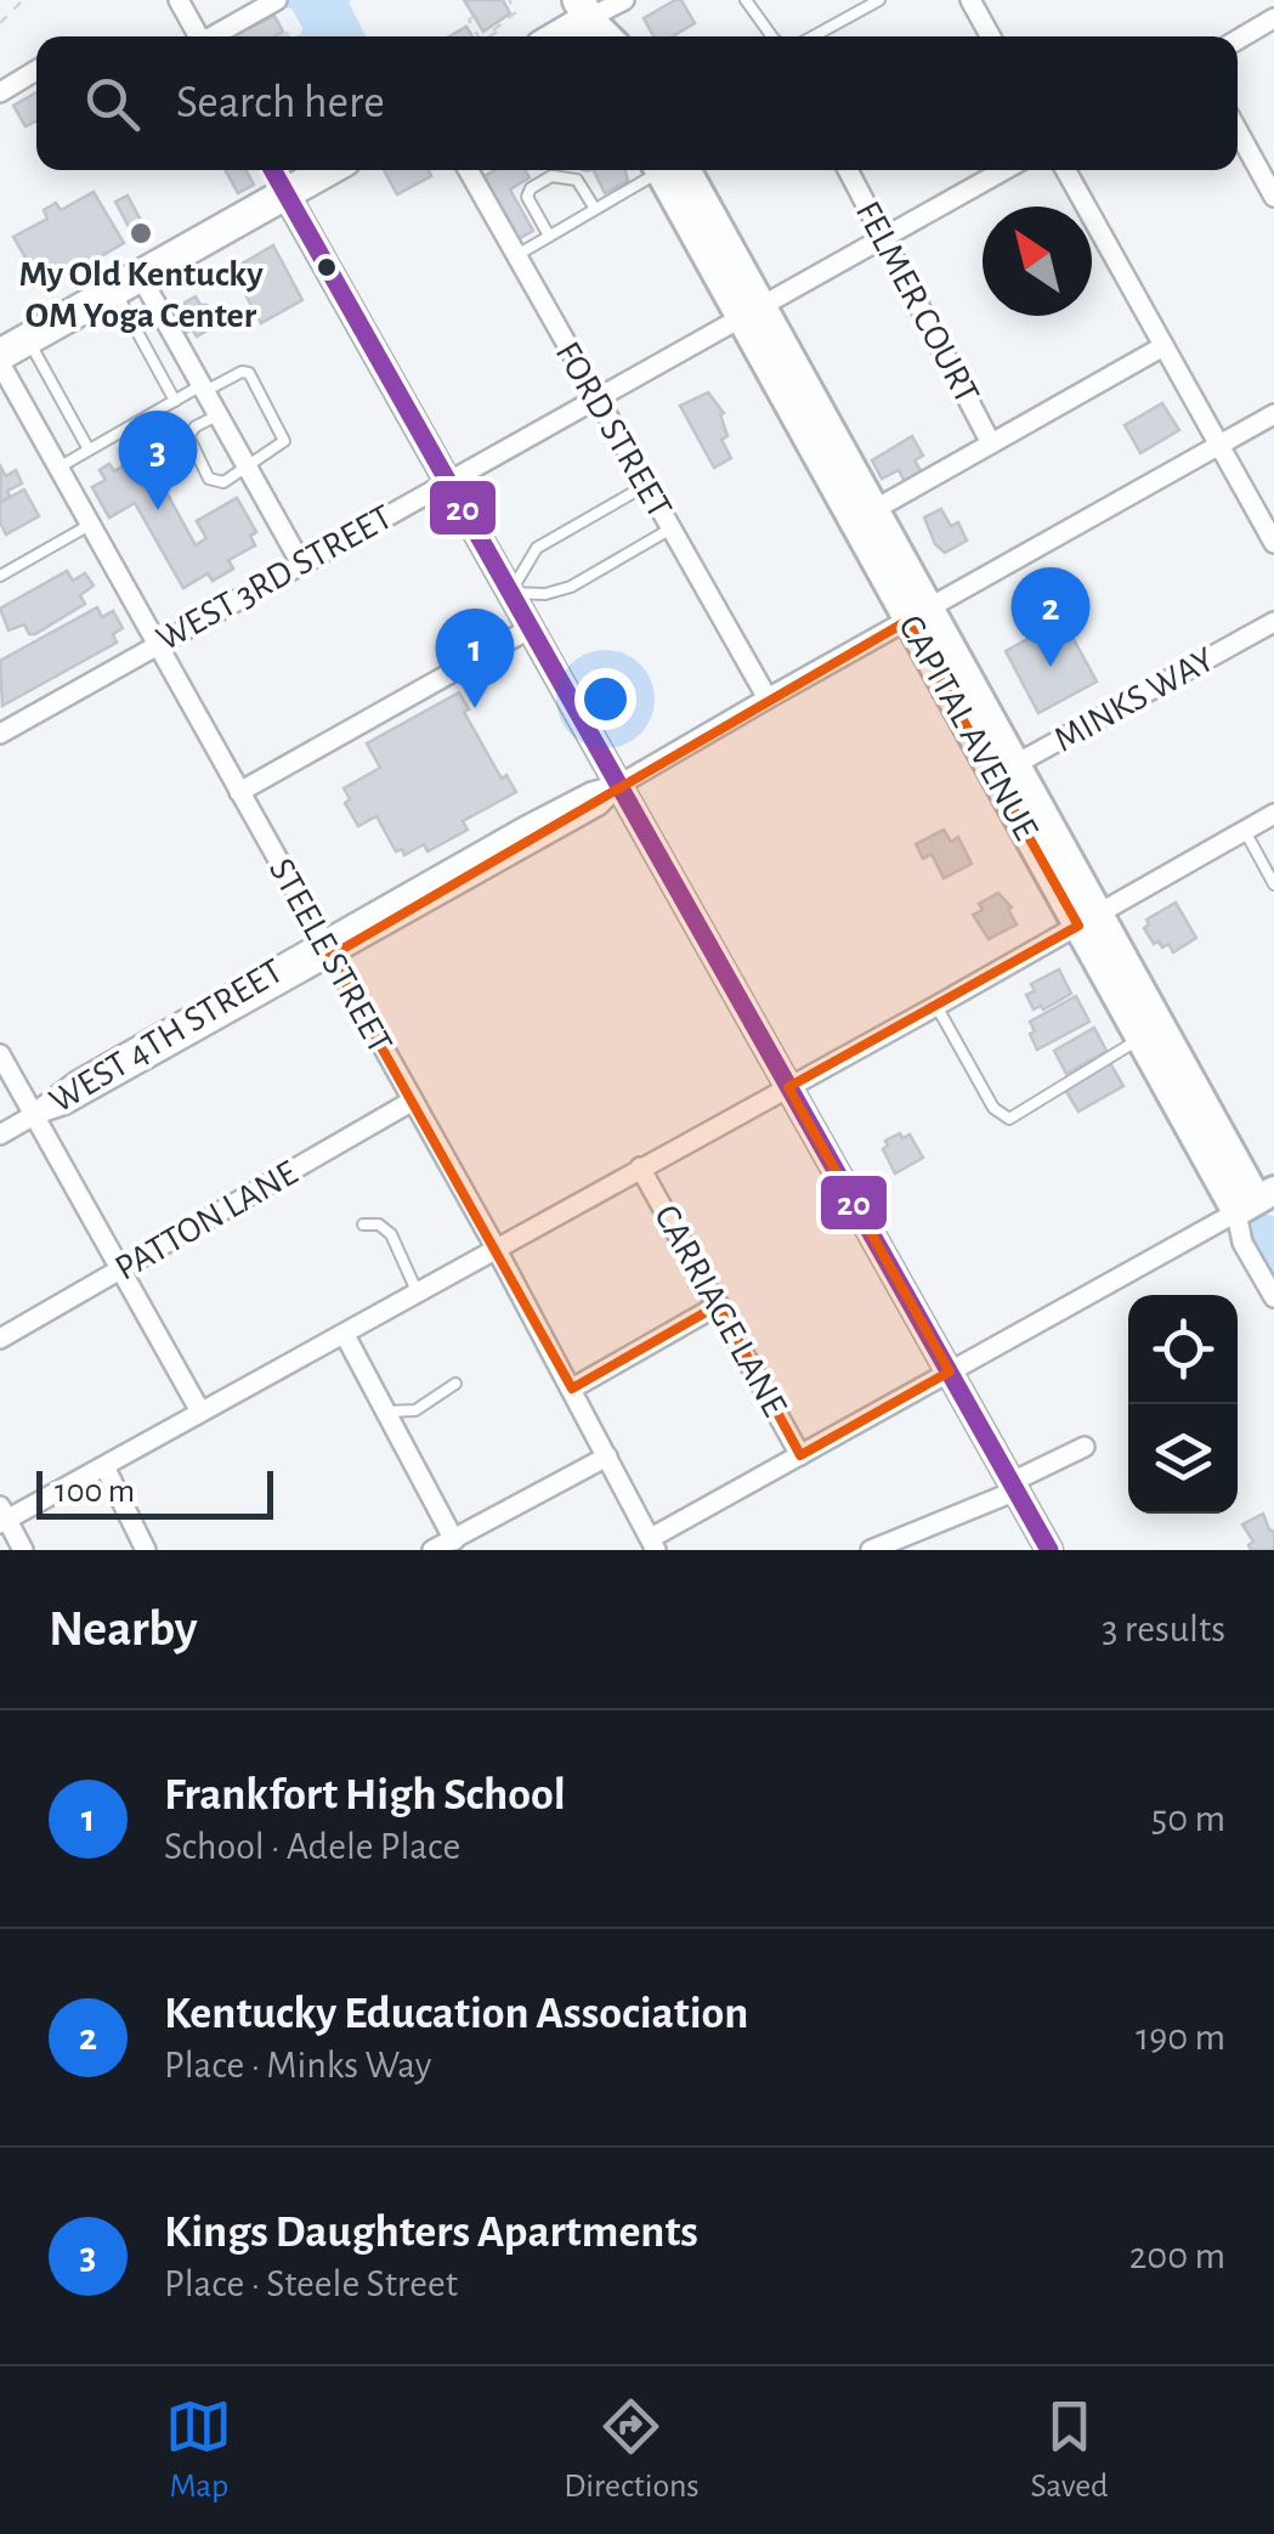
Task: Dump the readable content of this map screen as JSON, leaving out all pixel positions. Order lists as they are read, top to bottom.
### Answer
{
  "streets": {
    "main road": ["CAPITAL AVENUE"],
    "street": [
      "FELMER COURT",
      "FORD STREET",
      "WEST 3RD STREET",
      "MINKS WAY",
      "STEELE STREET",
      "WEST 4TH STREET",
      "PATTON LANE",
      "CARRIAGE LANE"
    ]
  },
  "crossings": [
    ["FELMER COURT", "WEST 3RD STREET"],
    ["FORD STREET", "WEST 3RD STREET"],
    ["FORD STREET", "WEST 4TH STREET"],
    ["WEST 3RD STREET", "CAPITAL AVENUE"],
    ["WEST 3RD STREET", "STEELE STREET"],
    ["MINKS WAY", "CAPITAL AVENUE"],
    ["CAPITAL AVENUE", "WEST 4TH STREET"],
    ["STEELE STREET", "WEST 4TH STREET"],
    ["STEELE STREET", "PATTON LANE"]
  ],
  "places": ["My Old Kentucky OM Yoga Center"],
  "lines": ["transit line 20"],
  "scale_bar": "100 m",
  "north": "top left",
  "page": {
    "search": "Search here",
    "pins": ["3", "2", "1"],
    "scale": "100 m",
    "heading": ["Nearby", "3 results"],
    "list": [
      {
        "mark": "1",
        "name": "Frankfort High School",
        "note": "School · Adele Place",
        "value": "50 m"
      },
      {
        "mark": "2",
        "name": "Kentucky Education Association",
        "note": "Place · Minks Way",
        "value": "190 m"
      },
      {
        "mark": "3",
        "name": "Kings Daughters Apartments",
        "note": "Place · Steele Street",
        "value": "200 m"
      }
    ],
    "nav": ["Map", "Directions", "Saved"]
  }
}
